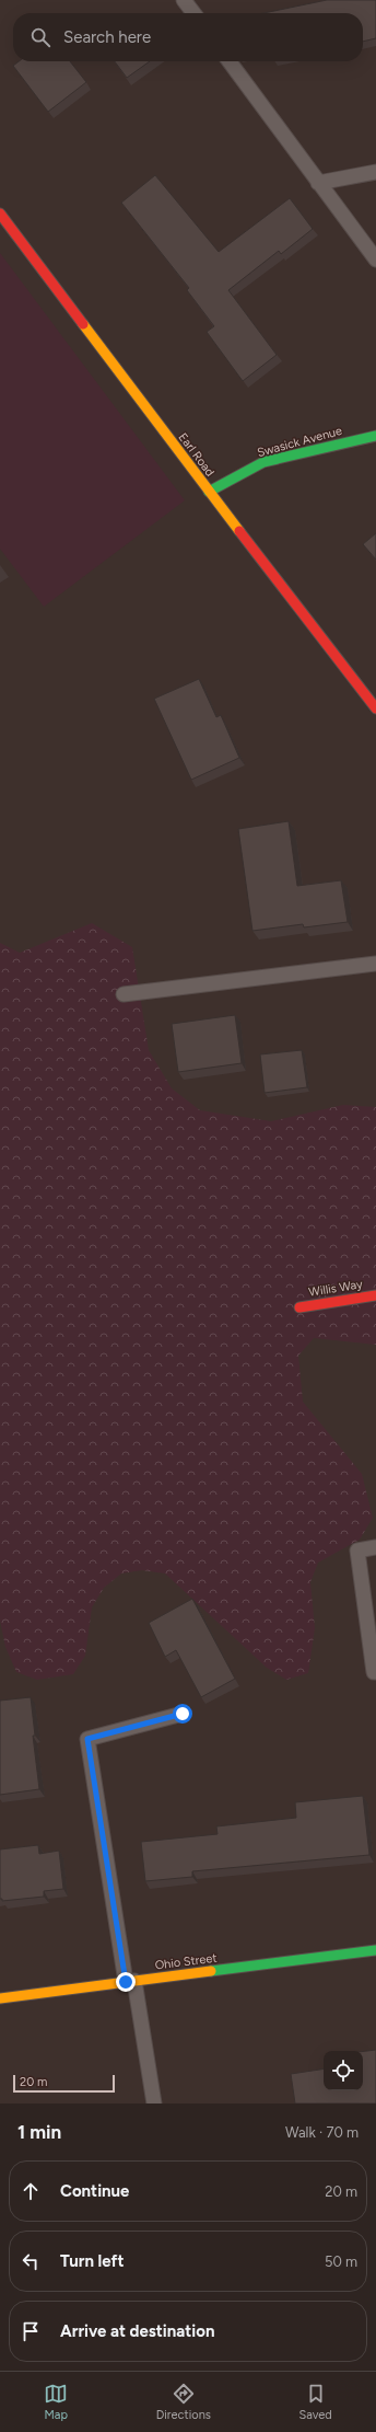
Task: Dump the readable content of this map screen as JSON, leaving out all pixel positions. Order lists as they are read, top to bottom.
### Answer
{
  "streets": {
    "street": [
      "Swasick Avenue",
      "Earl Road",
      "Willis Way",
      "Ohio Street"
    ]
  },
  "crossings": [
    ["Swasick Avenue", "Earl Road"]
  ],
  "scale_bar": "20 m",
  "page": {
    "search": "Search here",
    "scale": "20 m",
    "heading": ["1 min", "Walk · 70 m"],
    "list": [
      ["Continue", "20 m"],
      ["Turn left", "50 m"],
      "Arrive at destination"
    ],
    "nav": ["Map", "Directions", "Saved"]
  }
}
